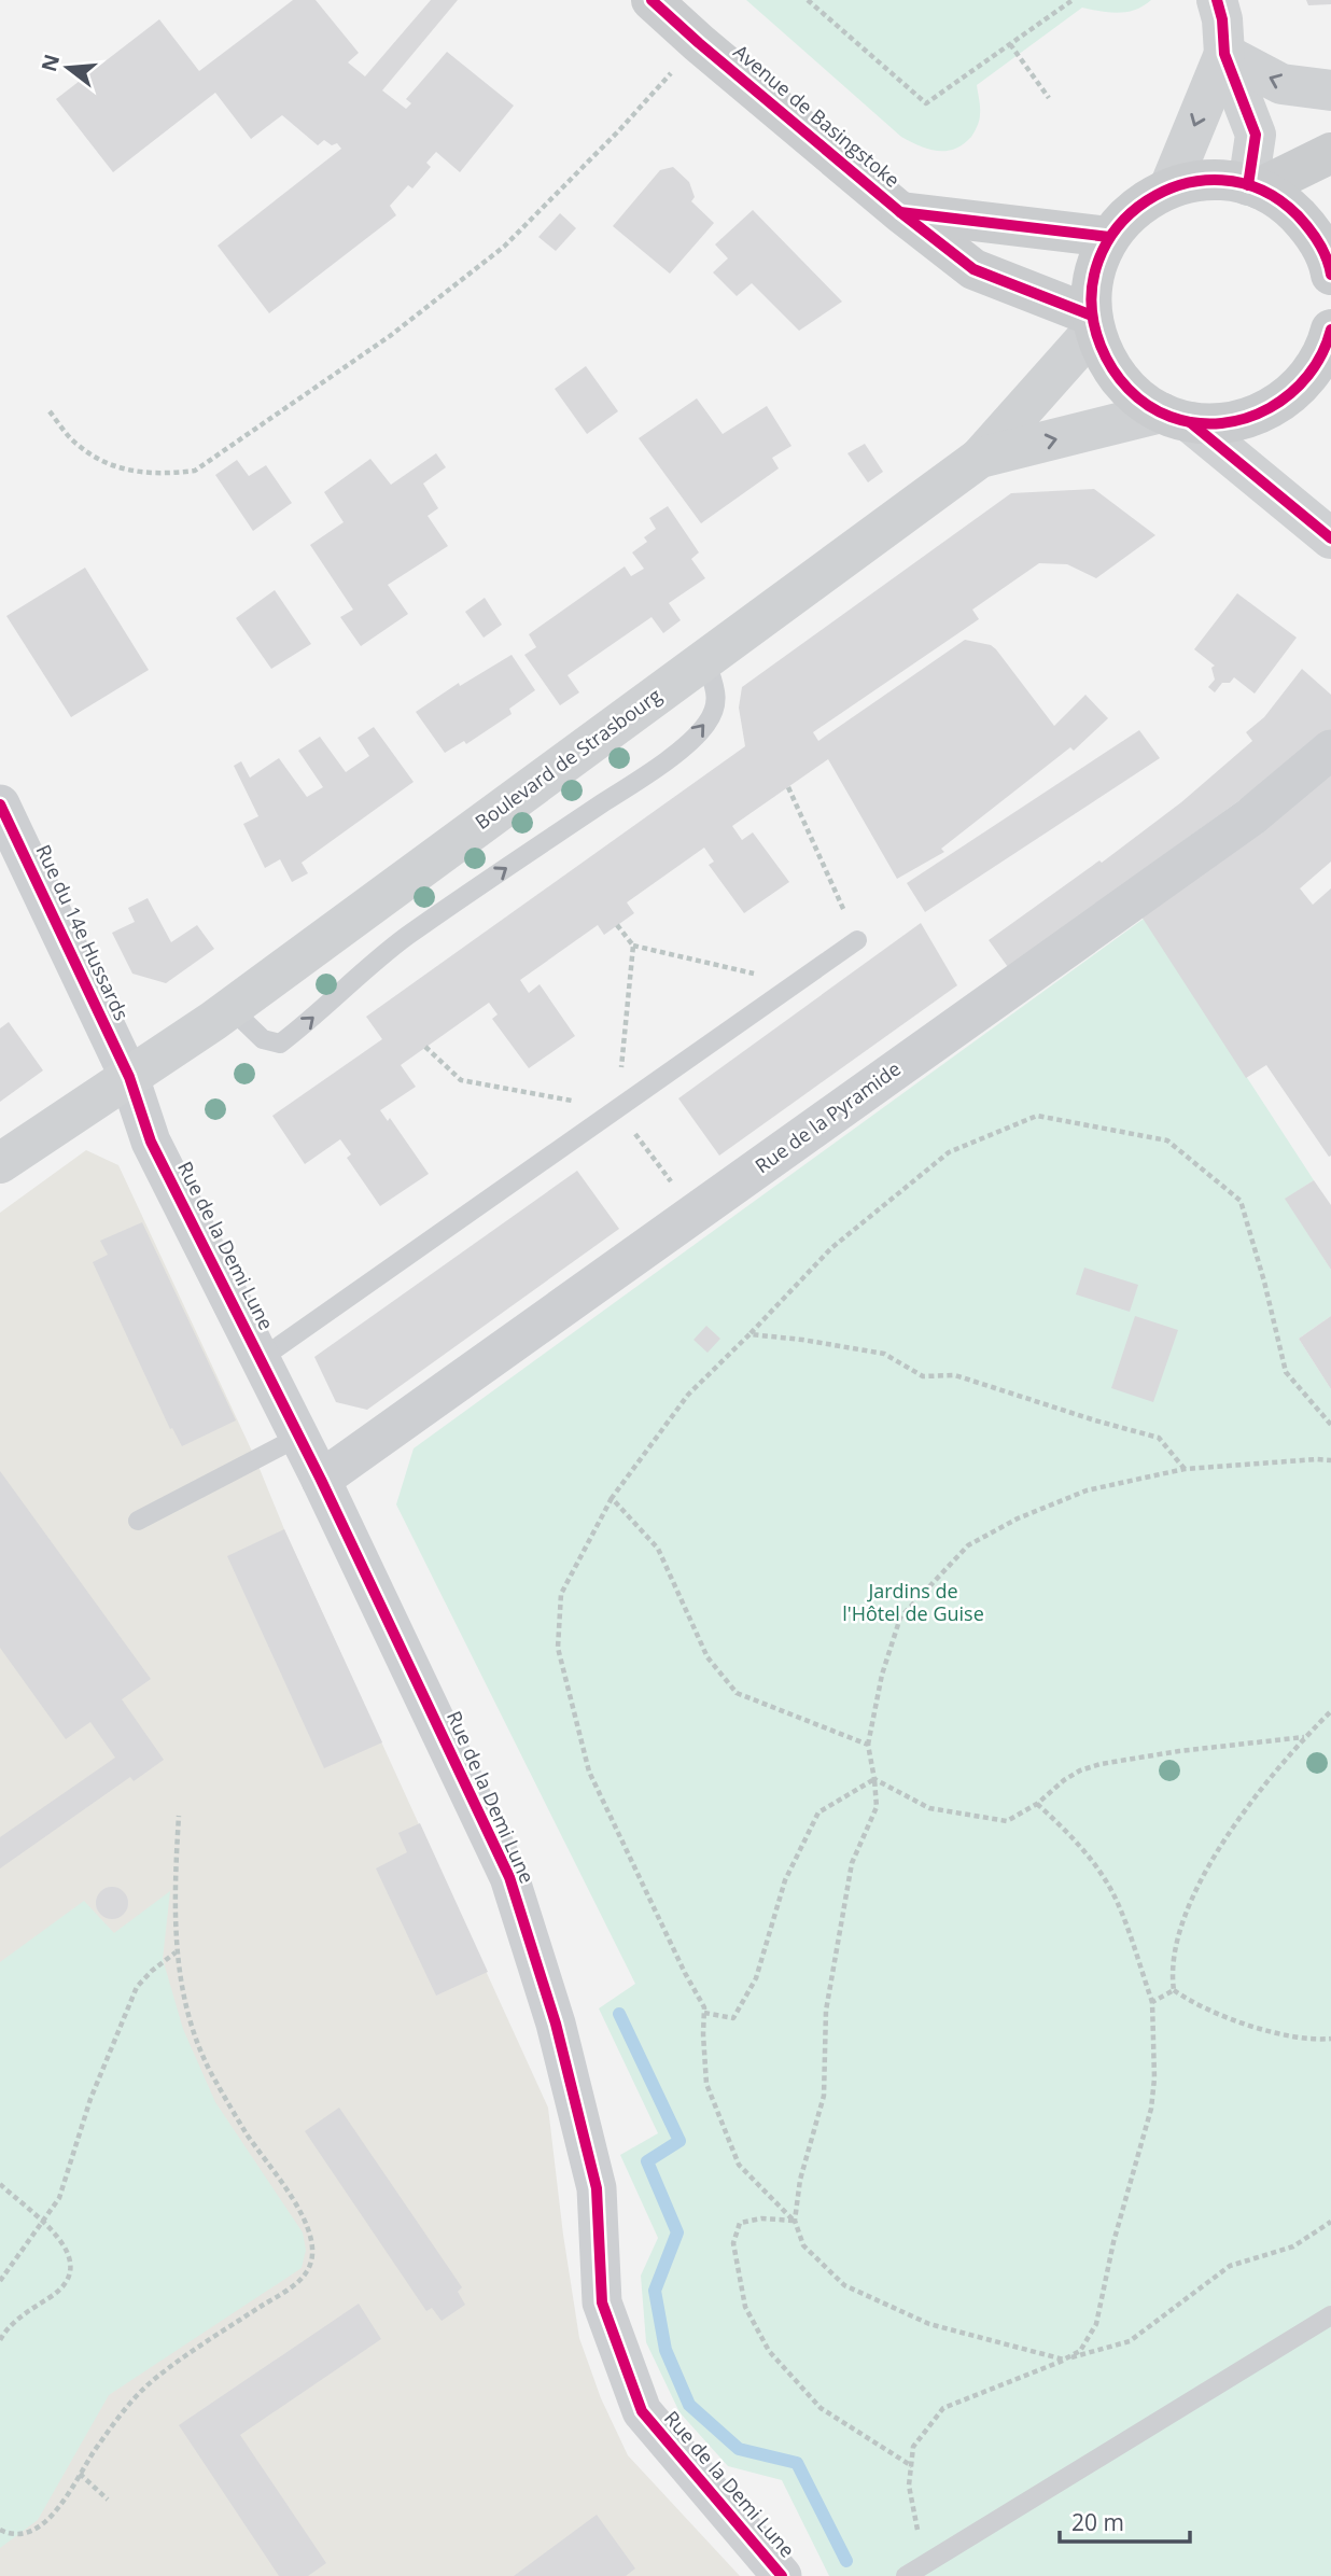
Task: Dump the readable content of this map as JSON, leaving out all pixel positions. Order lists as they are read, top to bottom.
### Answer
{
  "streets": {
    "main road": ["Avenue de Basingstoke", "Boulevard de Strasbourg"],
    "street": ["Rue du 14e Hussards", "Rue de la Pyramide", "Rue de la Demi Lune"]
  },
  "crossings": [
    ["Boulevard de Strasbourg", "Rue du 14e Hussards"],
    ["Boulevard de Strasbourg", "Rue de la Demi Lune"],
    ["Rue du 14e Hussards", "Rue de la Demi Lune"],
    ["Rue de la Pyramide", "Rue de la Demi Lune"]
  ],
  "parks": ["Jardins de l'Hôtel de Guise"],
  "scale_bar": "20 m",
  "north": "left"
}
